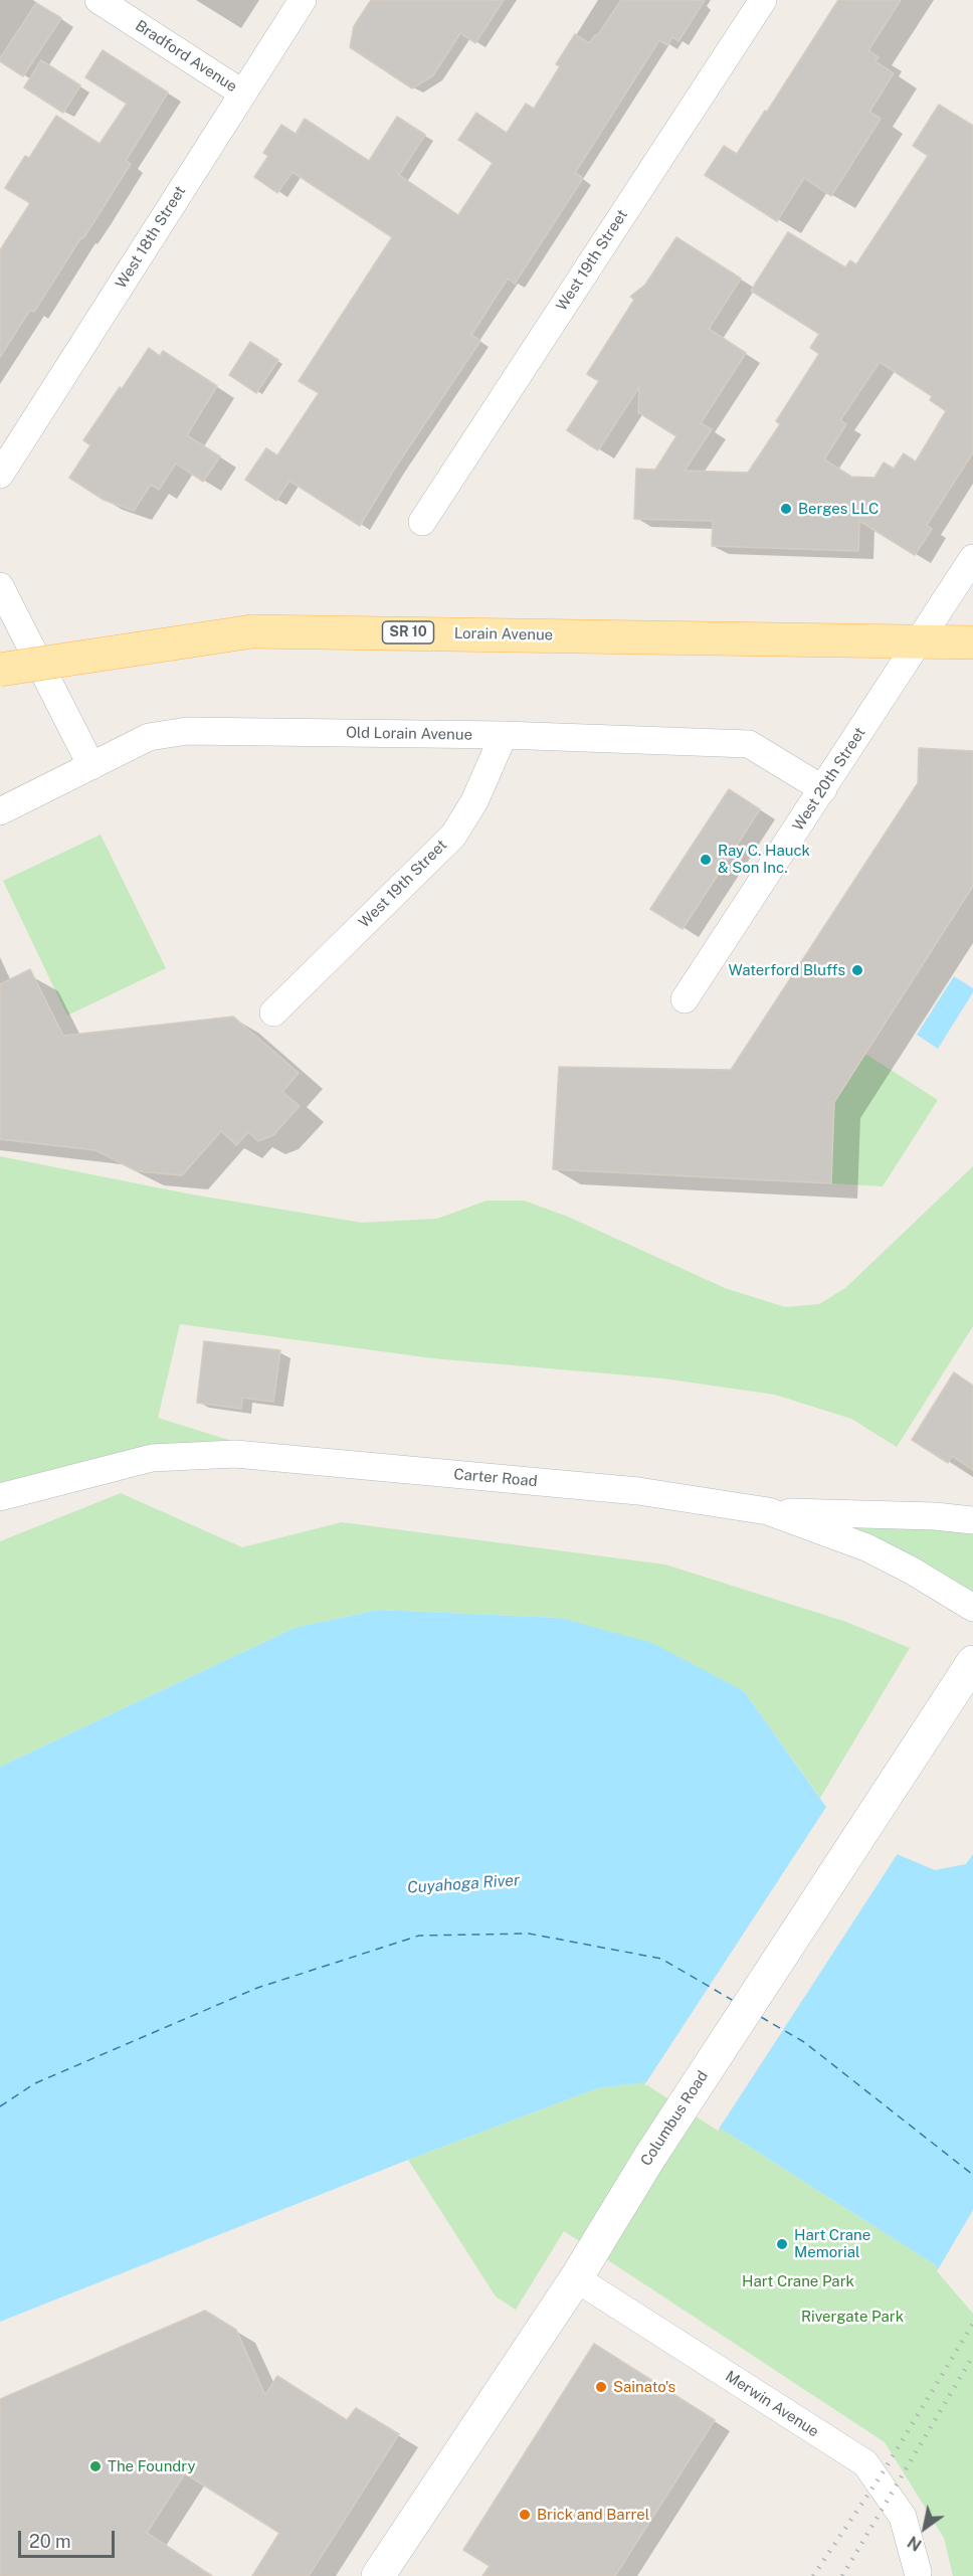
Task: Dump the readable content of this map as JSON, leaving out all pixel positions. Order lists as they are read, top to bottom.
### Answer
{
  "streets": {
    "main road": ["SR 10", "Lorain Avenue"],
    "street": [
      "Bradford Avenue",
      "West 18th Street",
      "West 19th Street",
      "Old Lorain Avenue",
      "West 20th Street",
      "Carter Road",
      "Columbus Road",
      "Merwin Avenue"
    ]
  },
  "crossings": [
    ["Bradford Avenue", "West 18th Street"],
    ["West 19th Street", "Old Lorain Avenue"],
    ["Lorain Avenue", "West 20th Street"],
    ["Old Lorain Avenue", "West 20th Street"],
    ["Columbus Road", "Merwin Avenue"]
  ],
  "water": ["Cuyahoga River"],
  "parks": ["Hart Crane Park", "Rivergate Park"],
  "places": [
    "Berges LLC",
    "Ray C. Hauck & Son Inc.",
    "Waterford Bluffs",
    "Hart Crane Memorial",
    "Sainato's",
    "The Foundry",
    "Brick and Barrel"
  ],
  "scale_bar": "20 m",
  "north": "bottom left"
}
